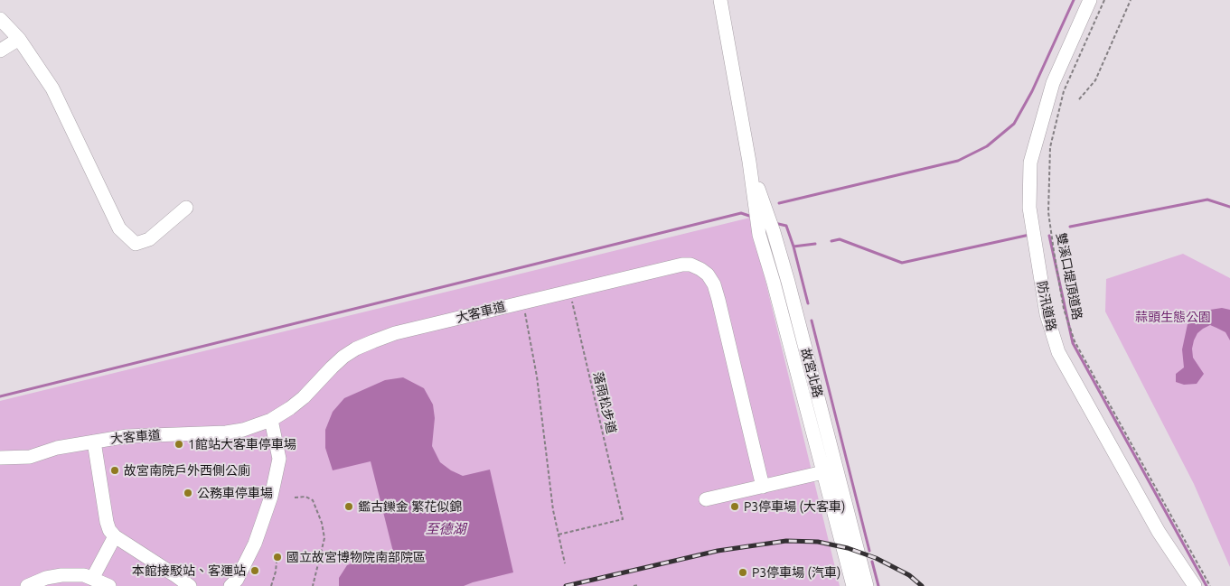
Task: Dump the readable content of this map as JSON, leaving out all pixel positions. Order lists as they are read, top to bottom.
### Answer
{
  "streets": {
    "street": ["防汛道路", "大客車道", "故宮北路"],
    "path": ["雙溪口堤頂道路", "落雨松步道"]
  },
  "crossings": [
    ["大客車道", "落雨松步道"]
  ],
  "water": ["至德湖"],
  "parks": ["蒜頭生態公園"],
  "places": [
    "1館站大客車停車場",
    "故宮南院戶外西側公廁",
    "公務車停車場",
    "鑑古鑠金 繁花似錦",
    "P3停車場 (大客車)",
    "國立故宮博物院南部院區",
    "本館接駁站、客運站",
    "P3停車場 (汽車)"
  ]
}
